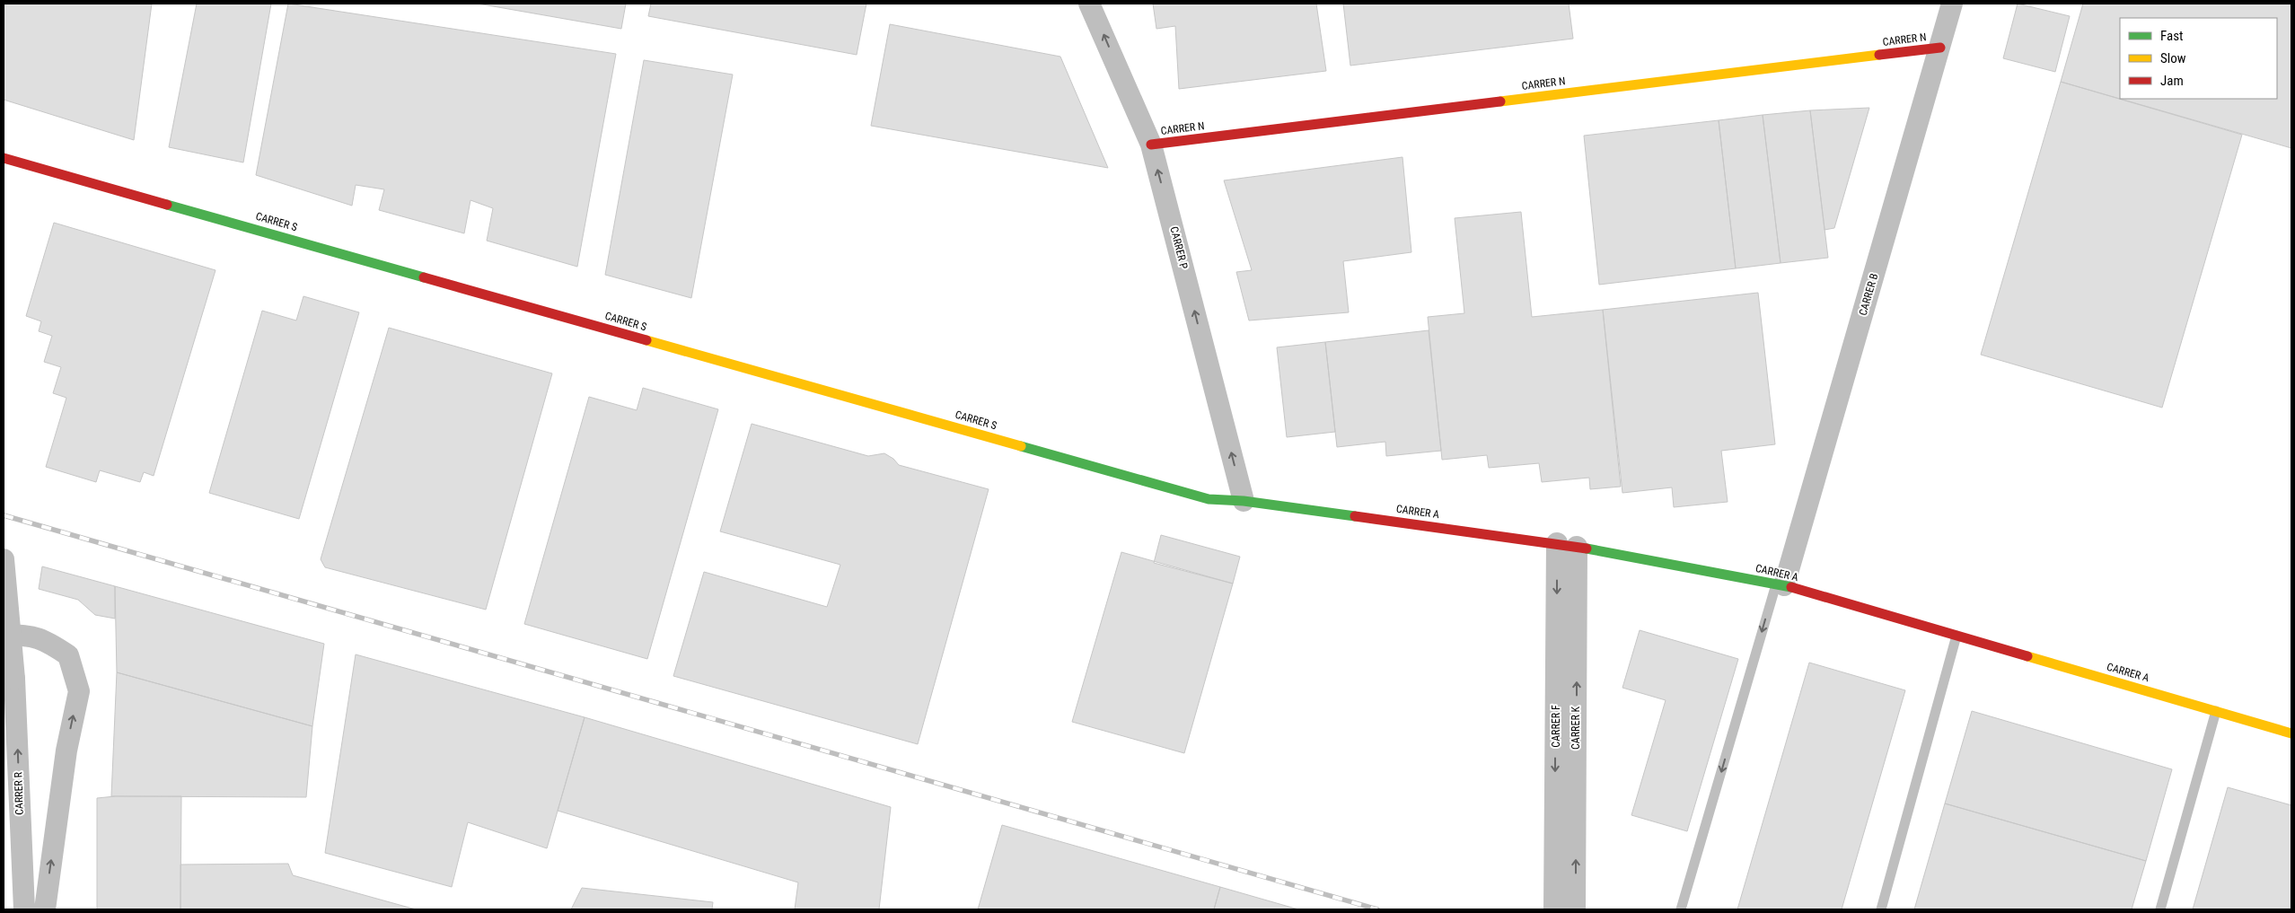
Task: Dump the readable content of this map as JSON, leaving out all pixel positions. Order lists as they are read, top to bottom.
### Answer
{
  "streets": {
    "street": [
      "CARRER N",
      "CARRER S",
      "CARRER P",
      "CARRER B",
      "CARRER A",
      "CARRER F",
      "CARRER K",
      "CARRER R"
    ]
  },
  "crossings": [
    ["CARRER N", "CARRER P"],
    ["CARRER N", "CARRER B"],
    ["CARRER S", "CARRER P"],
    ["CARRER S", "CARRER A"],
    ["CARRER P", "CARRER A"],
    ["CARRER B", "CARRER A"],
    ["CARRER A", "CARRER F"],
    ["CARRER A", "CARRER K"],
    ["CARRER F", "CARRER K"]
  ],
  "one_way": [
    "CARRER P",
    "CARRER F",
    "CARRER K",
    "CARRER R"
  ],
  "legend": ["Fast", "Slow", "Jam"]
}
